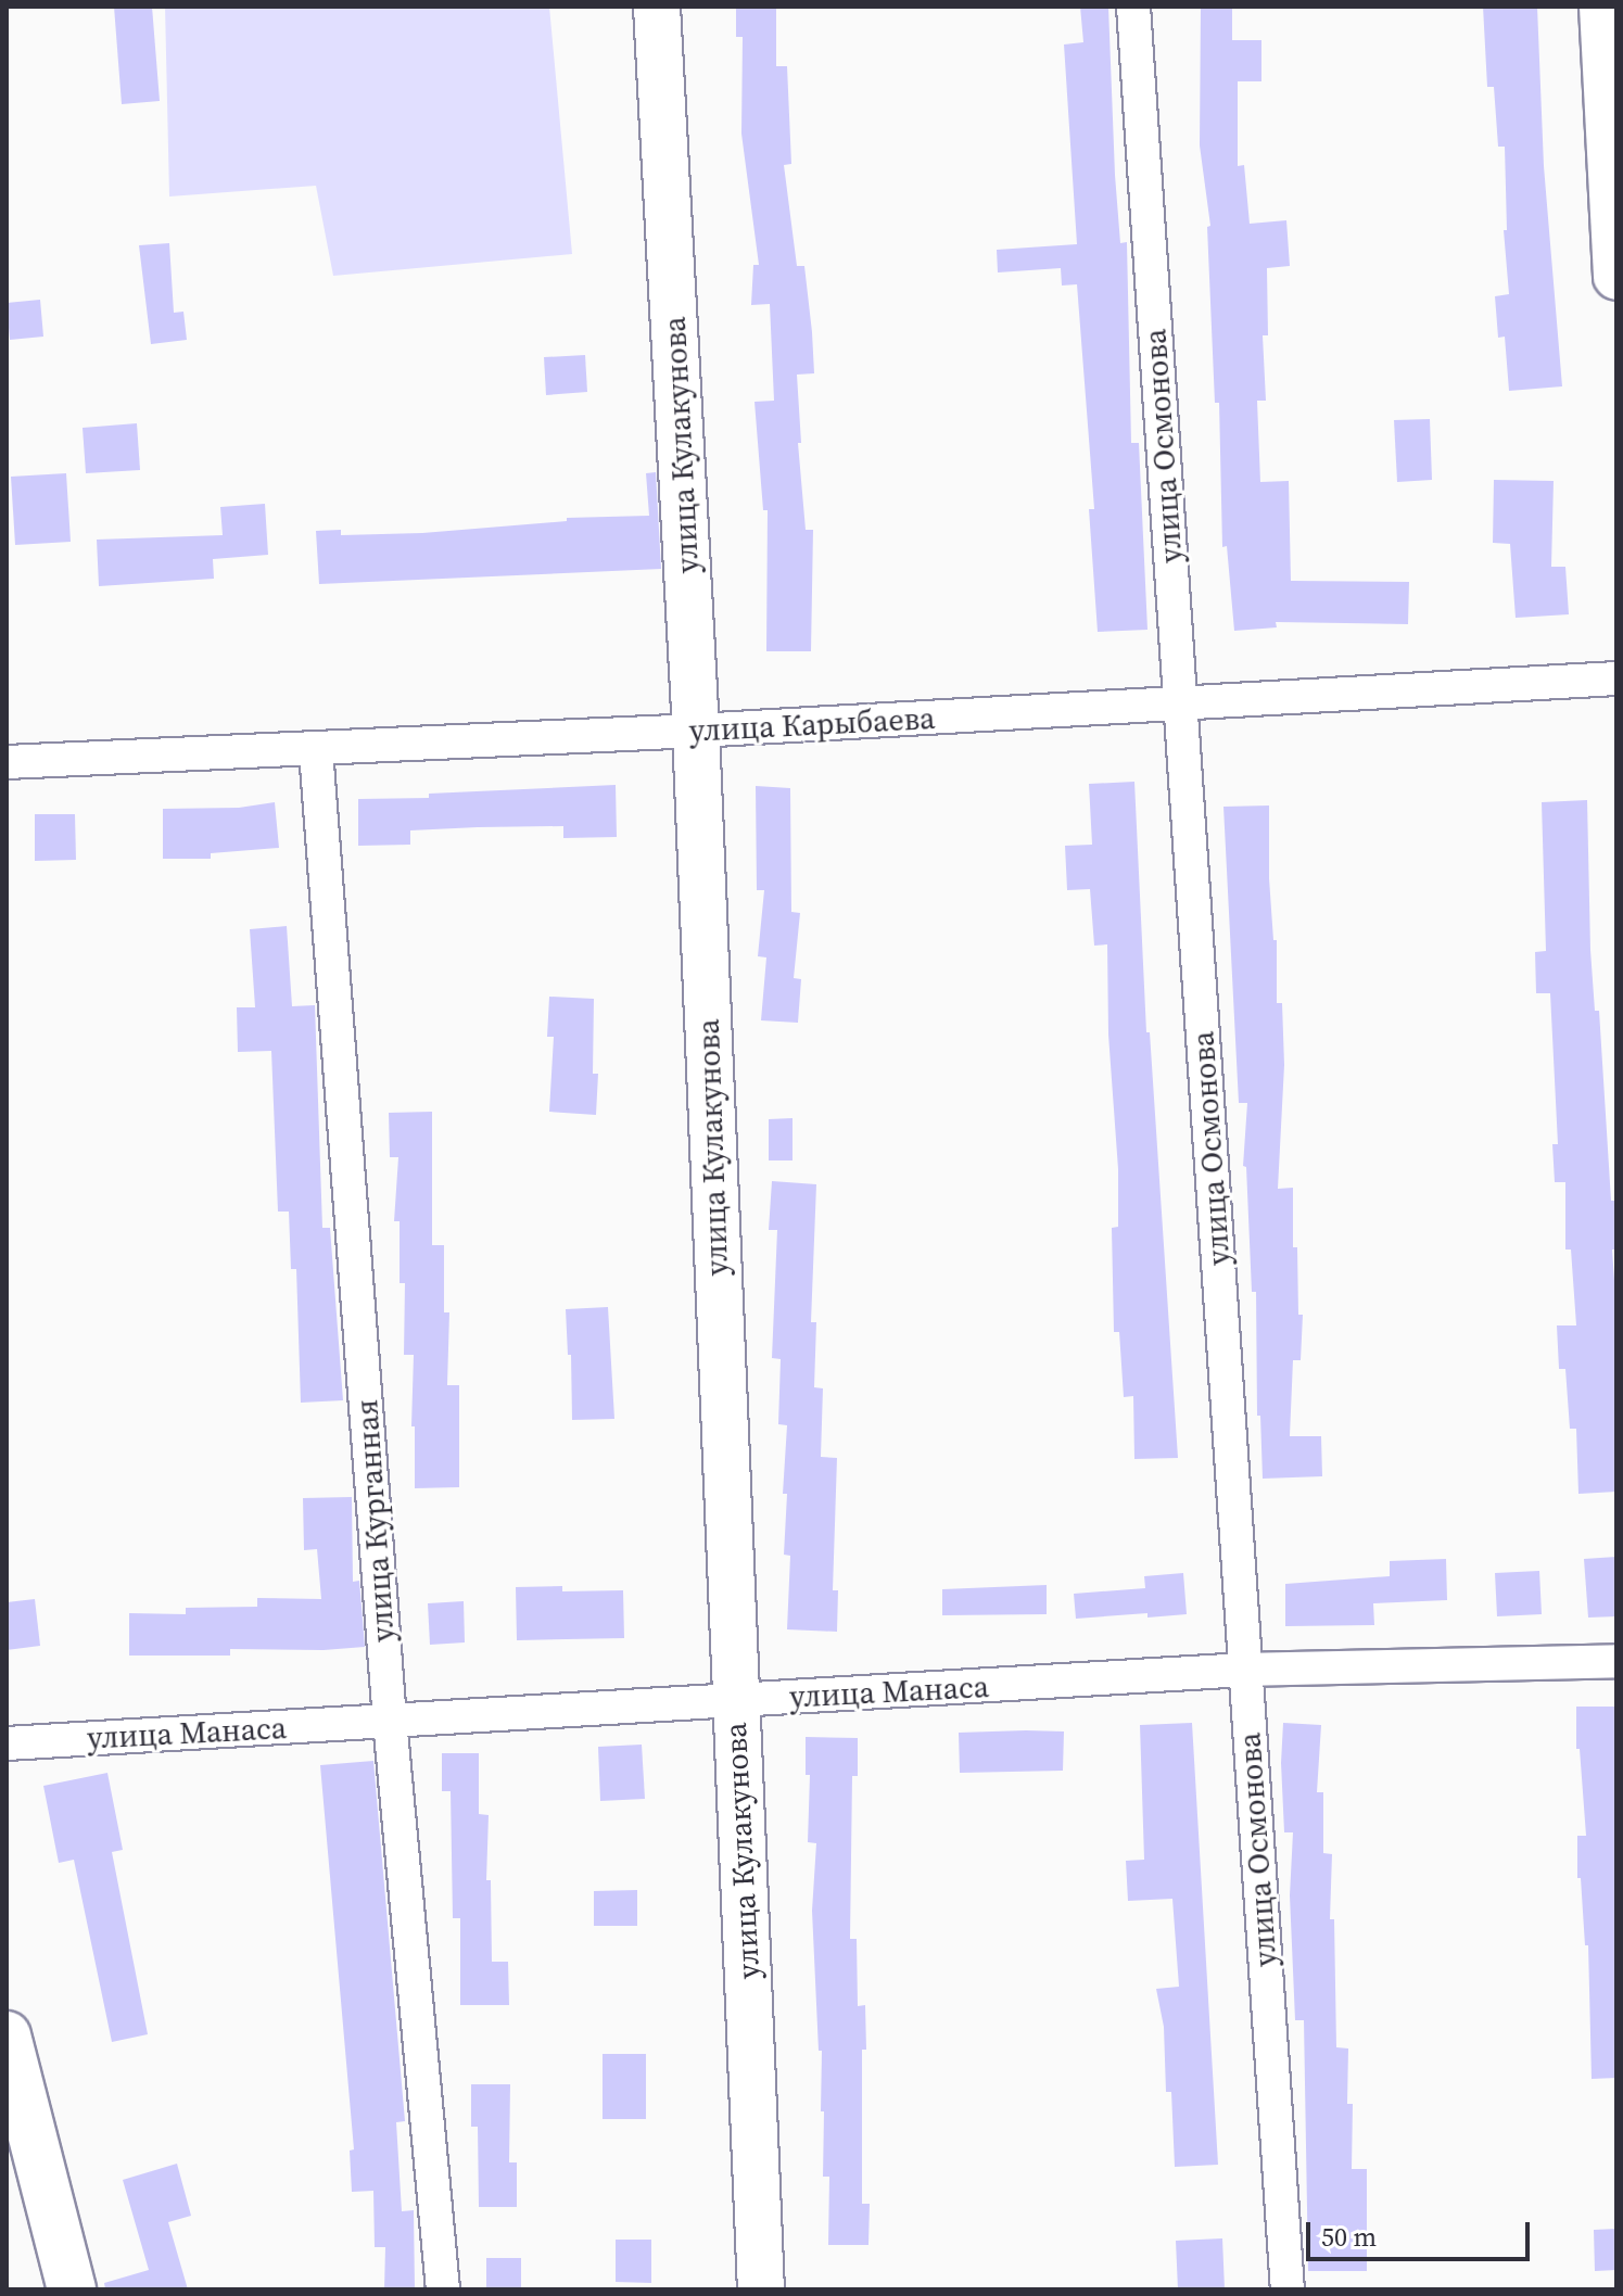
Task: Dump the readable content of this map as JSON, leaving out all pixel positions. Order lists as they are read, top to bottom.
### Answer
{
  "streets": {
    "street": [
      "улица Кулакунова",
      "улица Осмонова",
      "улица Карыбаева",
      "улица Курганная",
      "улица Манаса"
    ]
  },
  "crossings": [
    ["улица Кулакунова", "улица Карыбаева"],
    ["улица Кулакунова", "улица Манаса"],
    ["улица Осмонова", "улица Карыбаева"],
    ["улица Осмонова", "улица Манаса"],
    ["улица Карыбаева", "улица Курганная"],
    ["улица Курганная", "улица Манаса"]
  ],
  "scale_bar": "50 m"
}
